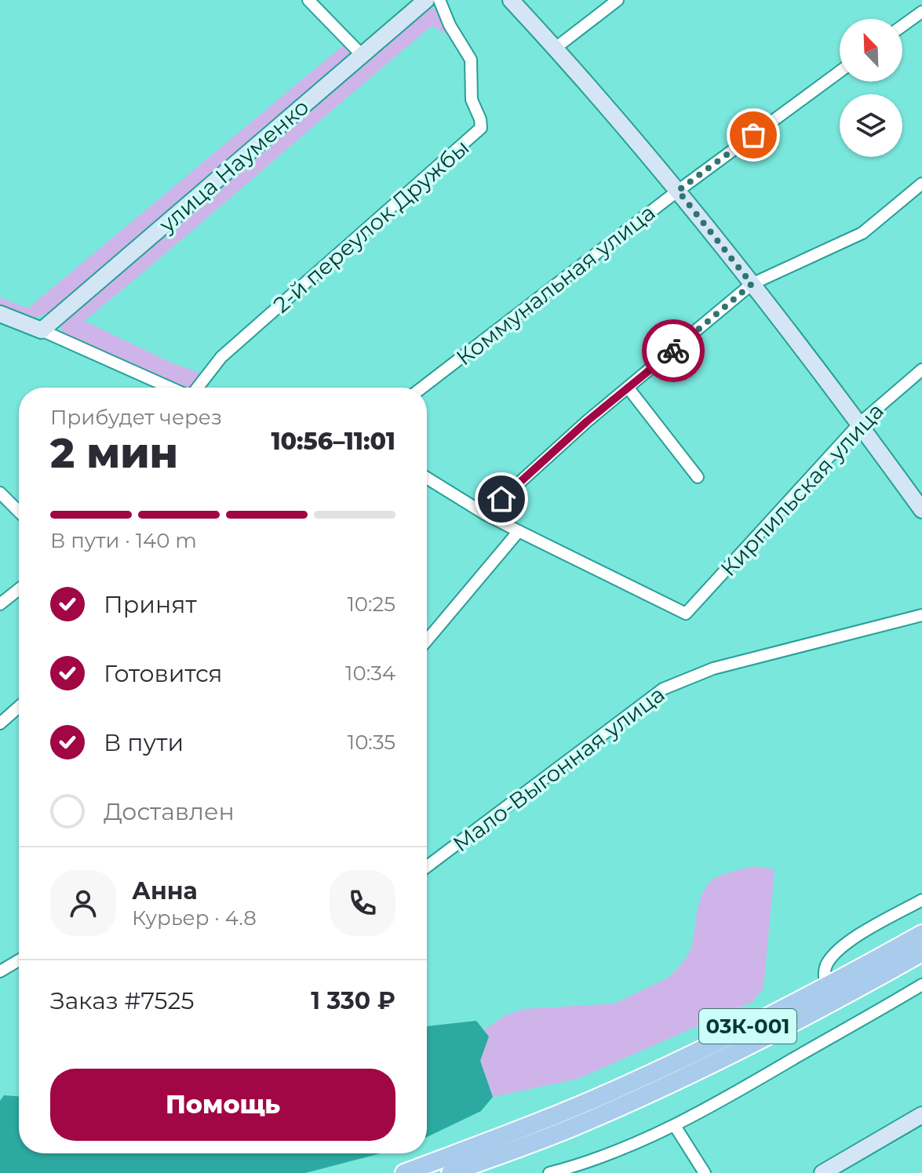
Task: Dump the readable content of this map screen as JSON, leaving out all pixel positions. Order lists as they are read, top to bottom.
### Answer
{
  "streets": {
    "main road": ["улица Науменко", "03К-001"],
    "street": [
      "2-й переулок Дружбы",
      "Коммунальная улица",
      "Кирпильская улица",
      "Мало-Выгонная улица"
    ]
  },
  "north": "top left",
  "page": {
    "heading": ["2 мин", "Прибудет через", "10:56–11:01"],
    "panel": [
      "Анна",
      "Курьер · 4.8",
      "Заказ #7525",
      "1 330 ₽"
    ],
    "bar": "В пути · 140 m",
    "list": [
      ["Принят", "10:25"],
      ["Готовится", "10:34"],
      ["В пути", "10:35"],
      "Доставлен"
    ],
    "buttons": "Помощь"
  }
}
